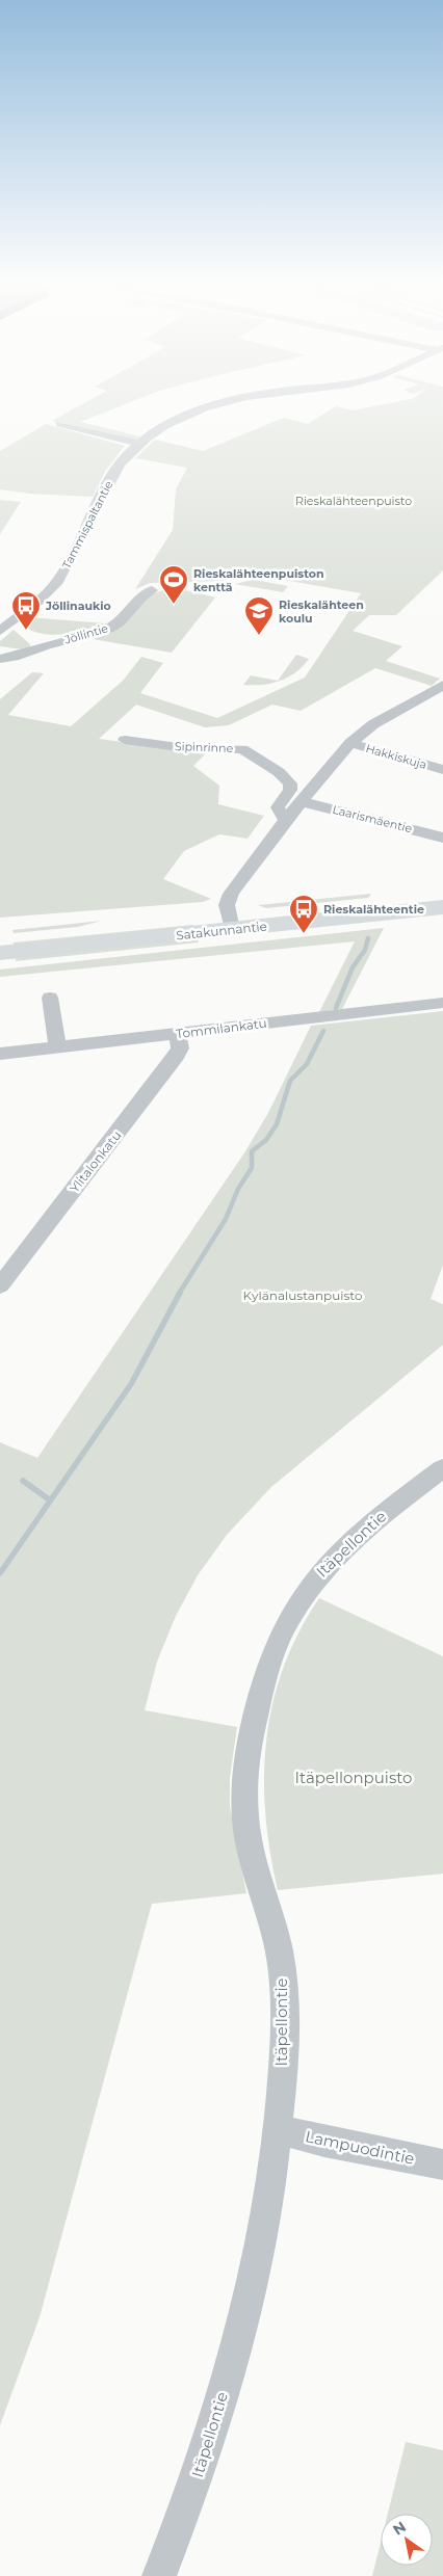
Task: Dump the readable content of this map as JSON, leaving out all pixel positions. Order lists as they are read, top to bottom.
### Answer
{
  "streets": {
    "main road": ["Satakunnantie"],
    "street": [
      "Tammispaltantie",
      "Jöllintie",
      "Sipinrinne",
      "Hakkiskuja",
      "Laarismäentie",
      "Tommilankatu",
      "Ylitalonkatu",
      "Itäpellontie",
      "Lampuodintie"
    ]
  },
  "crossings": [
    ["Tommilankatu", "Ylitalonkatu"],
    ["Itäpellontie", "Lampuodintie"]
  ],
  "parks": ["Rieskalähteenpuisto", "Kylänalustanpuisto", "Itäpellonpuisto"],
  "places": {
    "sports": ["Rieskalähteenpuiston kenttä"],
    "bus stop": ["Jöllinaukio", "Rieskalähteentie"],
    "school or university": ["Rieskalähteen koulu"]
  },
  "north": "top left"
}
